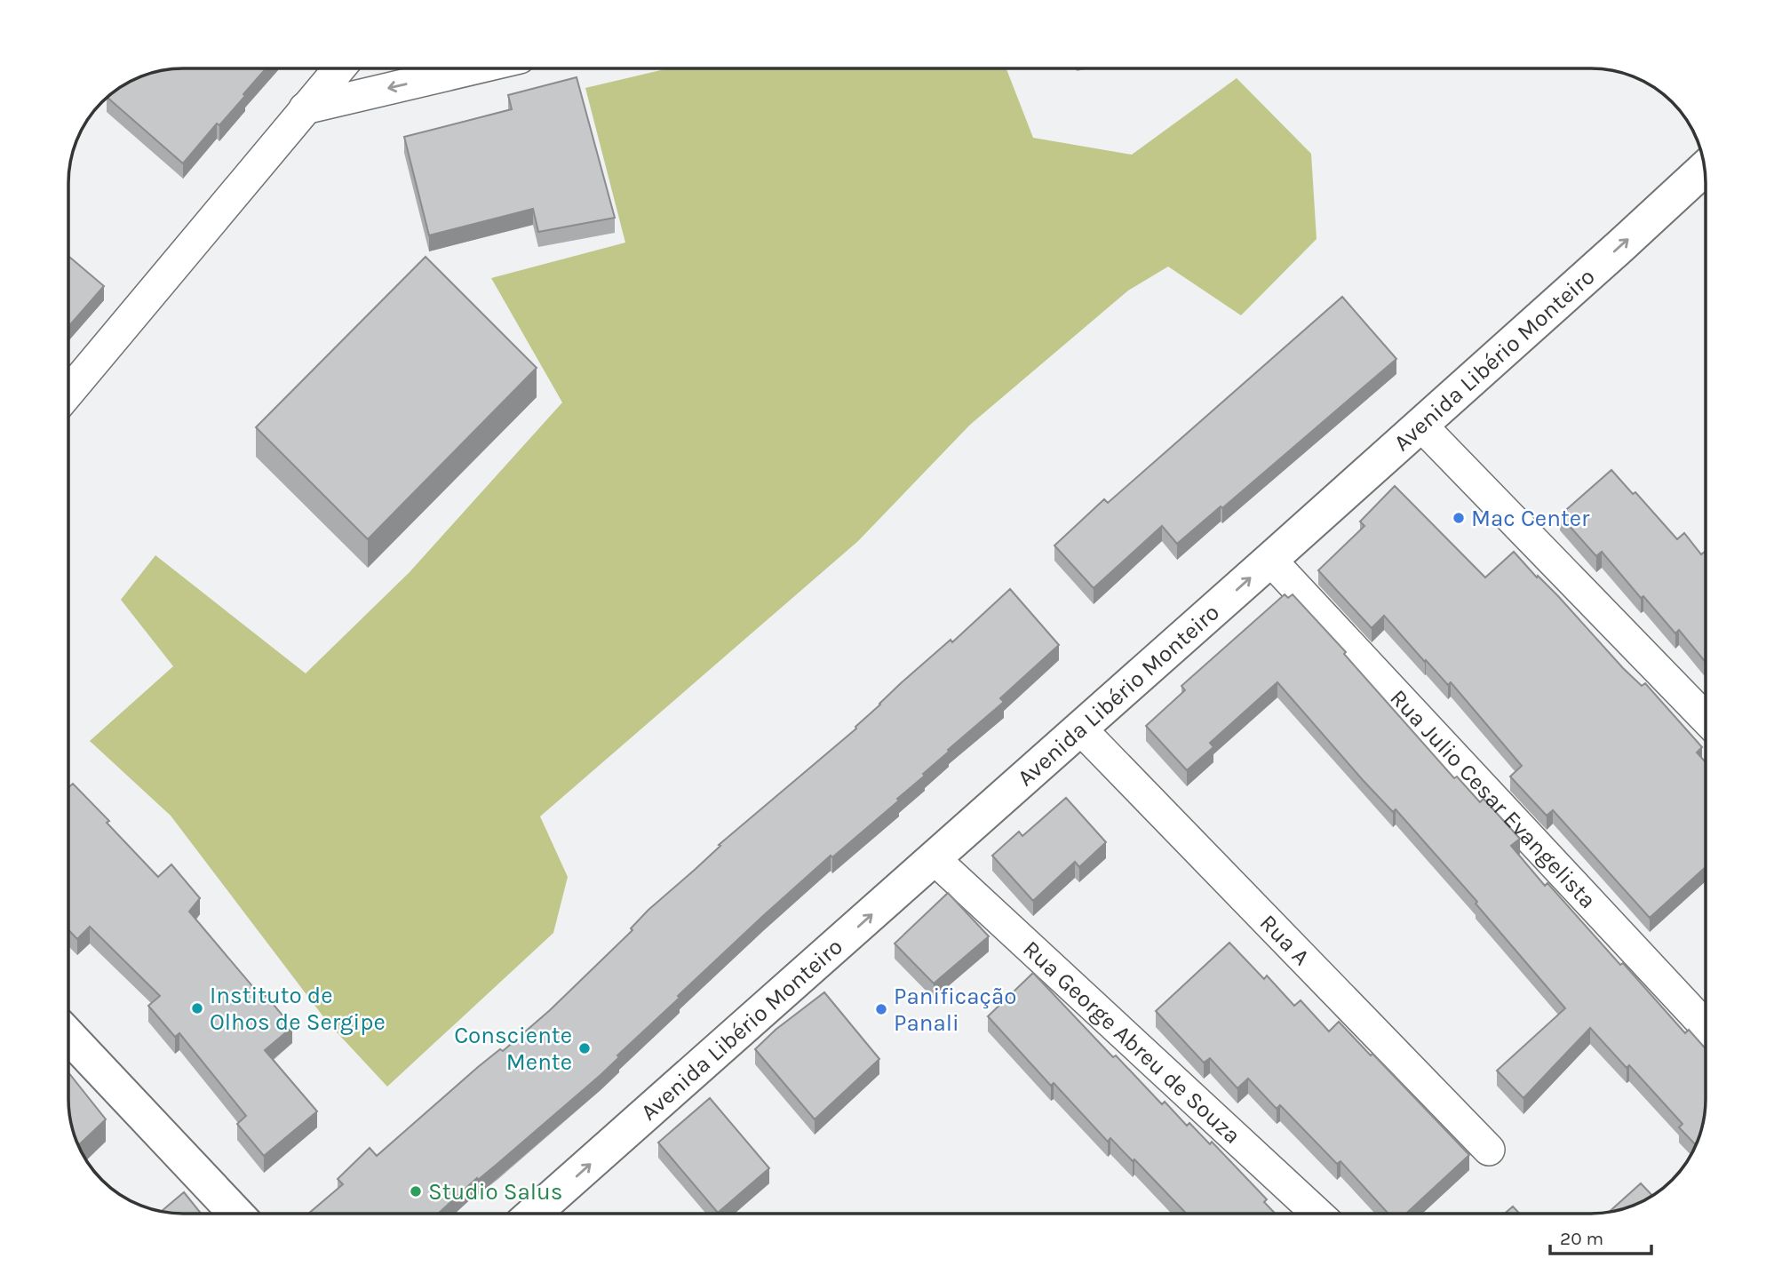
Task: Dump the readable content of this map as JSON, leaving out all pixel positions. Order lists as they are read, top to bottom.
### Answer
{
  "streets": {
    "main road": ["Avenida Libério Monteiro"],
    "street": ["Rua Julio Cesar Evangelista", "Rua A", "Rua George Abreu de Souza"]
  },
  "crossings": [
    ["Avenida Libério Monteiro", "Rua Julio Cesar Evangelista"],
    ["Avenida Libério Monteiro", "Rua A"],
    ["Avenida Libério Monteiro", "Rua George Abreu de Souza"]
  ],
  "one_way": ["Avenida Libério Monteiro"],
  "places": [
    "Mac Center",
    "Instituto de Olhos de Sergipe",
    "Panificação Panali",
    "Consciente Mente",
    "Studio Salus"
  ],
  "scale_bar": "20 m"
}
